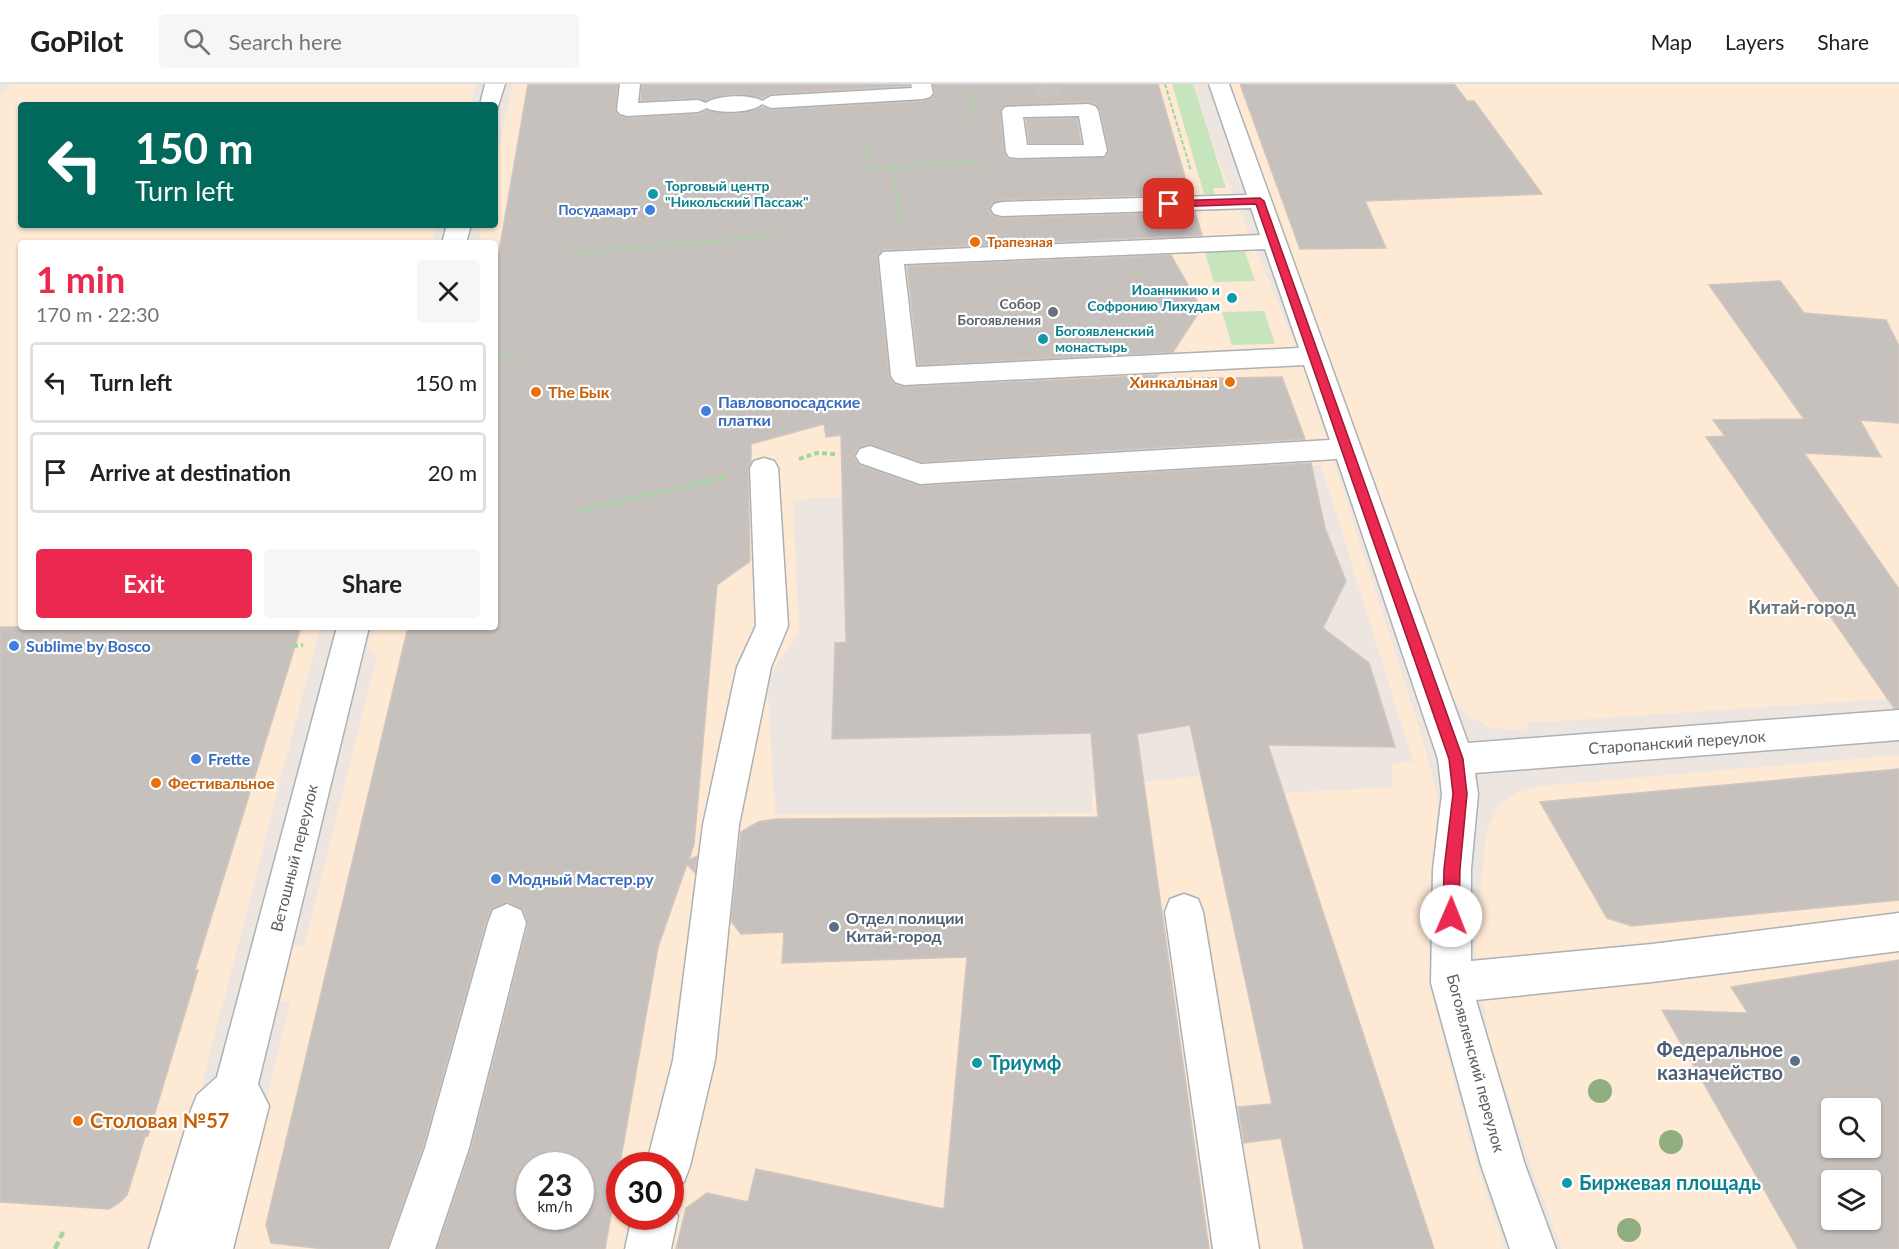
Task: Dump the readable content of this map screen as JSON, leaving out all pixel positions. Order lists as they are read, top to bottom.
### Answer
{
  "streets": {
    "street": ["Старопанский переулок", "Ветошный переулок", "Богоявленский переулок"]
  },
  "crossings": [
    ["Старопанский переулок", "Богоявленский переулок"]
  ],
  "districts": ["Китай-город"],
  "places": [
    "Торговый центр \"Никольский Пассаж\"",
    "Посудамарт",
    "Трапезная",
    "Иоанникию и Софронию Лихудам",
    "Собор Богоявления",
    "Богоявленский монастырь",
    "Хинкальная",
    "The Бык",
    "Павловопосадские платки",
    "Sublime by Bosco",
    "Frette",
    "Фестивальное",
    "Модный Мастер.ру",
    "Отдел полиции Китай-город",
    "Федеральное казначейство",
    "Триумф",
    "Столовая №57",
    "Биржевая площадь"
  ],
  "page": {
    "header": "GoPilot",
    "search": "Search here",
    "nav": ["Map", "Layers", "Share"],
    "turn": ["150 m", "Turn left"],
    "heading": ["1 min", "170 m · 22:30"],
    "list": [
      {
        "name": "Turn left",
        "value": "150 m"
      },
      {
        "name": "Arrive at destination",
        "value": "20 m"
      }
    ],
    "buttons": ["Exit", "Share"],
    "speed": "23 km/h",
    "limit": "30"
  }
}
